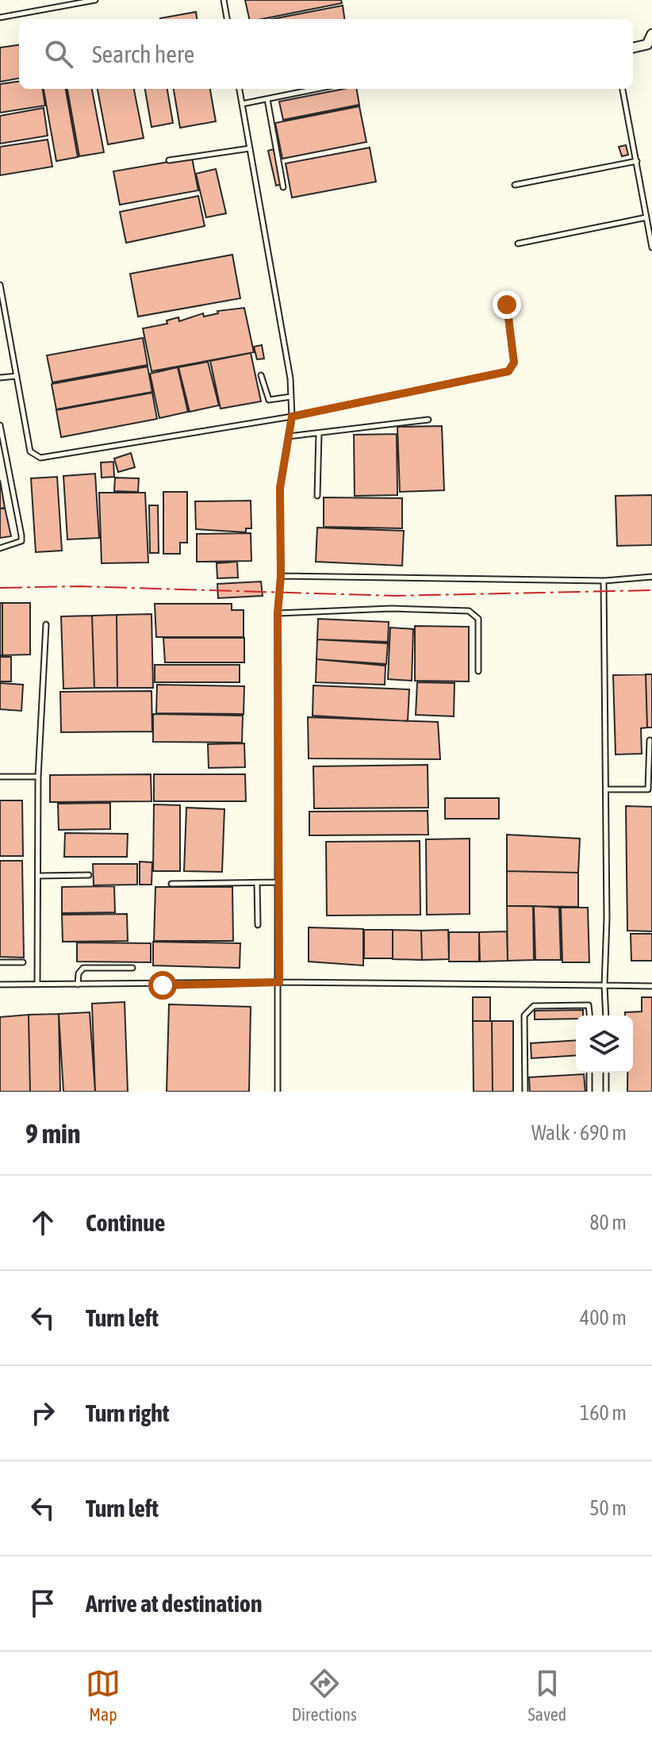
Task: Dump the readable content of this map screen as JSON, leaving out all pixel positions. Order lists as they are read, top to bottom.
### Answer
{
  "page": {
    "search": "Search here",
    "heading": ["9 min", "Walk · 690 m"],
    "list": [
      ["Continue", "80 m"],
      ["Turn left", "400 m"],
      ["Turn right", "160 m"],
      ["Turn left", "50 m"],
      "Arrive at destination"
    ],
    "nav": ["Map", "Directions", "Saved"]
  }
}
